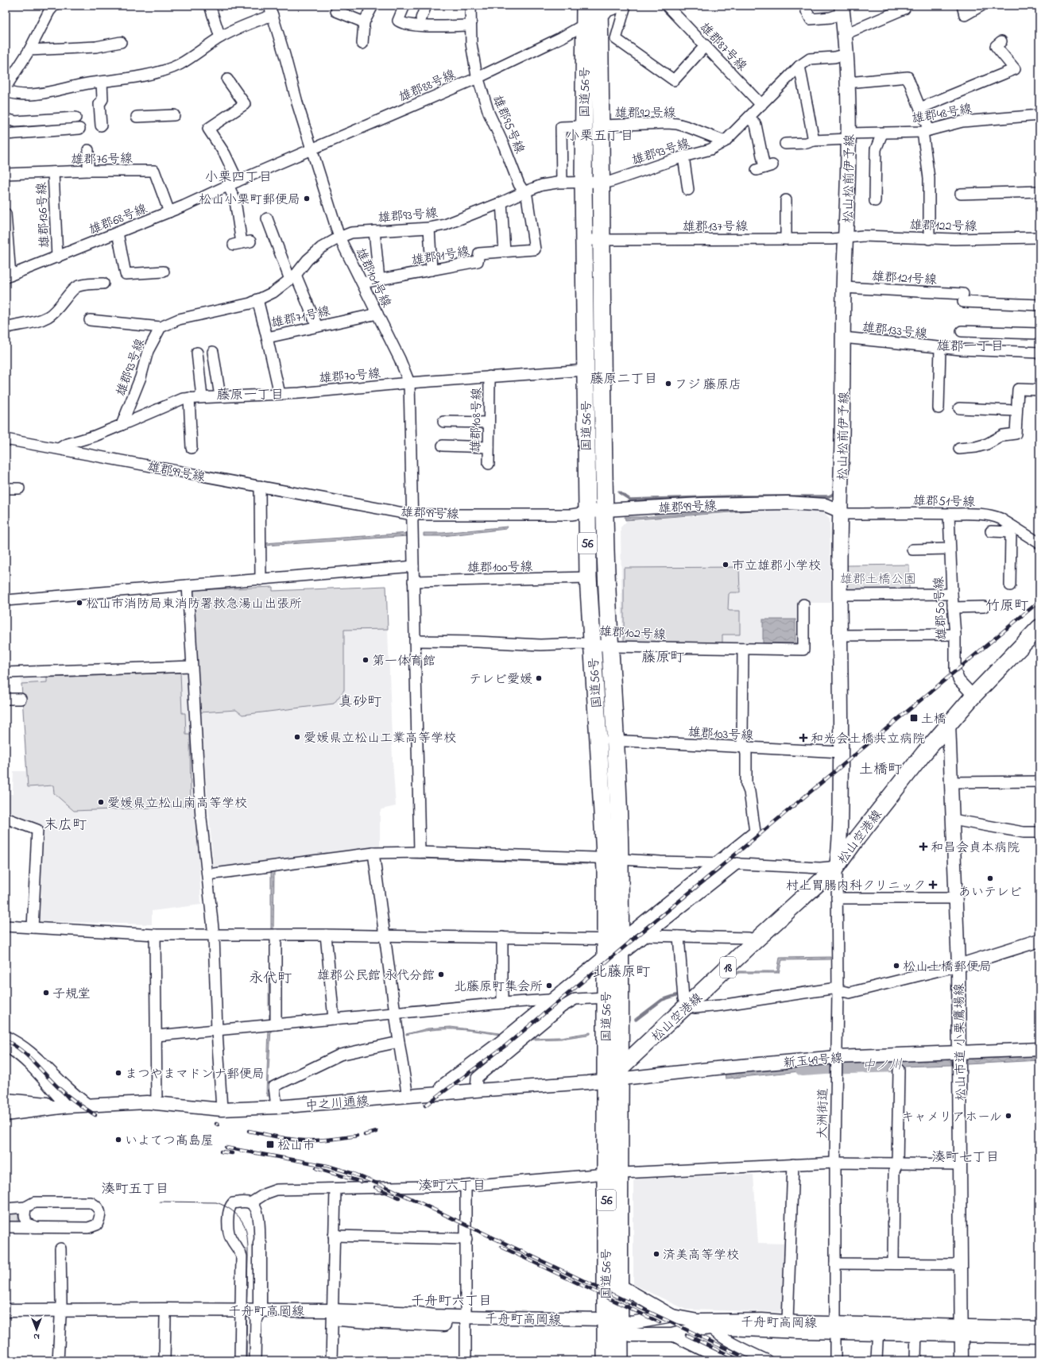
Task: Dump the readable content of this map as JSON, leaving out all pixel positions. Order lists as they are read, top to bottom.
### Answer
{
  "streets": {
    "highway": ["国道56号", "56"],
    "main road": ["松山松前伊予線", "松山空港線", "18"],
    "street": [
      "雄郡87号線",
      "雄郡88号線",
      "雄郡92号線",
      "雄郡48号線",
      "雄郡95号線",
      "雄郡93号線",
      "雄郡76号線",
      "雄郡136号線",
      "雄郡68号線",
      "雄郡122号線",
      "雄郡137号線",
      "雄郡91号線",
      "雄郡101号線",
      "雄郡121号線",
      "雄郡71号線",
      "雄郡133号線",
      "雄郡70号線",
      "雄郡108号線",
      "雄郡99号線",
      "雄郡51号線",
      "雄郡100号線",
      "雄郡50号線",
      "雄郡102号線",
      "雄郡103号線",
      "松山市道 小栗鷹場線",
      "新玉49号線",
      "中之川通線",
      "大洲街道",
      "千舟町高岡線"
    ]
  },
  "crossings": [
    ["雄郡87号線", "雄郡93号線"],
    ["雄郡88号線", "国道56号"],
    ["雄郡88号線", "雄郡95号線"],
    ["雄郡88号線", "雄郡68号線"],
    ["雄郡88号線", "雄郡101号線"],
    ["国道56号", "雄郡92号線"],
    ["国道56号", "雄郡93号線"],
    ["国道56号", "雄郡137号線"],
    ["国道56号", "雄郡70号線"],
    ["国道56号", "雄郡99号線"],
    ["国道56号", "雄郡100号線"],
    ["国道56号", "雄郡102号線"],
    ["国道56号", "雄郡103号線"],
    ["国道56号", "松山空港線"],
    ["国道56号", "新玉49号線"],
    ["国道56号", "中之川通線"],
    ["国道56号", "千舟町高岡線"],
    ["雄郡92号線", "雄郡93号線"],
    ["雄郡48号線", "松山松前伊予線"],
    ["雄郡95号線", "雄郡93号線"],
    ["雄郡95号線", "雄郡91号線"],
    ["雄郡93号線", "松山松前伊予線"],
    ["雄郡93号線", "雄郡101号線"],
    ["雄郡93号線", "雄郡70号線"],
    ["雄郡76号線", "雄郡136号線"],
    ["雄郡76号線", "雄郡68号線"],
    ["松山松前伊予線", "雄郡122号線"],
    ["松山松前伊予線", "雄郡137号線"],
    ["松山松前伊予線", "雄郡121号線"],
    ["松山松前伊予線", "雄郡133号線"],
    ["松山松前伊予線", "雄郡99号線"],
    ["松山松前伊予線", "雄郡51号線"],
    ["松山松前伊予線", "雄郡103号線"],
    ["松山松前伊予線", "松山空港線"],
    ["松山松前伊予線", "大洲街道"],
    ["雄郡136号線", "雄郡68号線"],
    ["雄郡122号線", "雄郡137号線"],
    ["雄郡91号線", "雄郡101号線"],
    ["雄郡101号線", "雄郡71号線"],
    ["雄郡101号線", "雄郡70号線"],
    ["雄郡101号線", "雄郡99号線"],
    ["雄郡101号線", "雄郡100号線"],
    ["雄郡101号線", "雄郡102号線"],
    ["雄郡71号線", "雄郡70号線"],
    ["雄郡70号線", "雄郡108号線"],
    ["雄郡99号線", "雄郡51号線"],
    ["雄郡51号線", "雄郡50号線"],
    ["雄郡50号線", "松山空港線"],
    ["松山空港線", "松山市道 小栗鷹場線"],
    ["松山空港線", "新玉49号線"],
    ["松山空港線", "中之川通線"],
    ["松山空港線", "大洲街道"],
    ["松山市道 小栗鷹場線", "新玉49号線"],
    ["松山市道 小栗鷹場線", "千舟町高岡線"],
    ["新玉49号線", "中之川通線"],
    ["新玉49号線", "大洲街道"],
    ["大洲街道", "千舟町高岡線"]
  ],
  "districts": [
    "小栗五丁目",
    "小栗四丁目",
    "雄郡一丁目",
    "藤原二丁目",
    "藤原一丁目",
    "竹原町",
    "藤原町",
    "真砂町",
    "土橋町",
    "末広町",
    "北藤原町",
    "永代町",
    "湊町七丁目",
    "湊町六丁目",
    "湊町五丁目",
    "千舟町六丁目"
  ],
  "water": ["中ノ川"],
  "parks": ["雄郡土橋公園"],
  "places": {
    "other": [
      "松山小栗町郵便局",
      "フジ 藤原店",
      "市立雄郡小学校",
      "松山市消防局東消防署救急湯山出張所",
      "第一体育館",
      "テレビ愛媛",
      "愛媛県立松山工業高等学校",
      "愛媛県立松山南高等学校",
      "あいテレビ",
      "松山土橋郵便局",
      "雄郡公民館 永代分館",
      "北藤原町集会所",
      "子規堂",
      "まつやまマドンナ郵便局",
      "キャメリアホール",
      "いよてつ髙島屋",
      "済美高等学校"
    ],
    "transit": ["土橋", "松山市"],
    "health": ["和光会土橋共立病院", "和昌会貞本病院", "村上胃腸内科クリニック"]
  },
  "north": "bottom"
}
